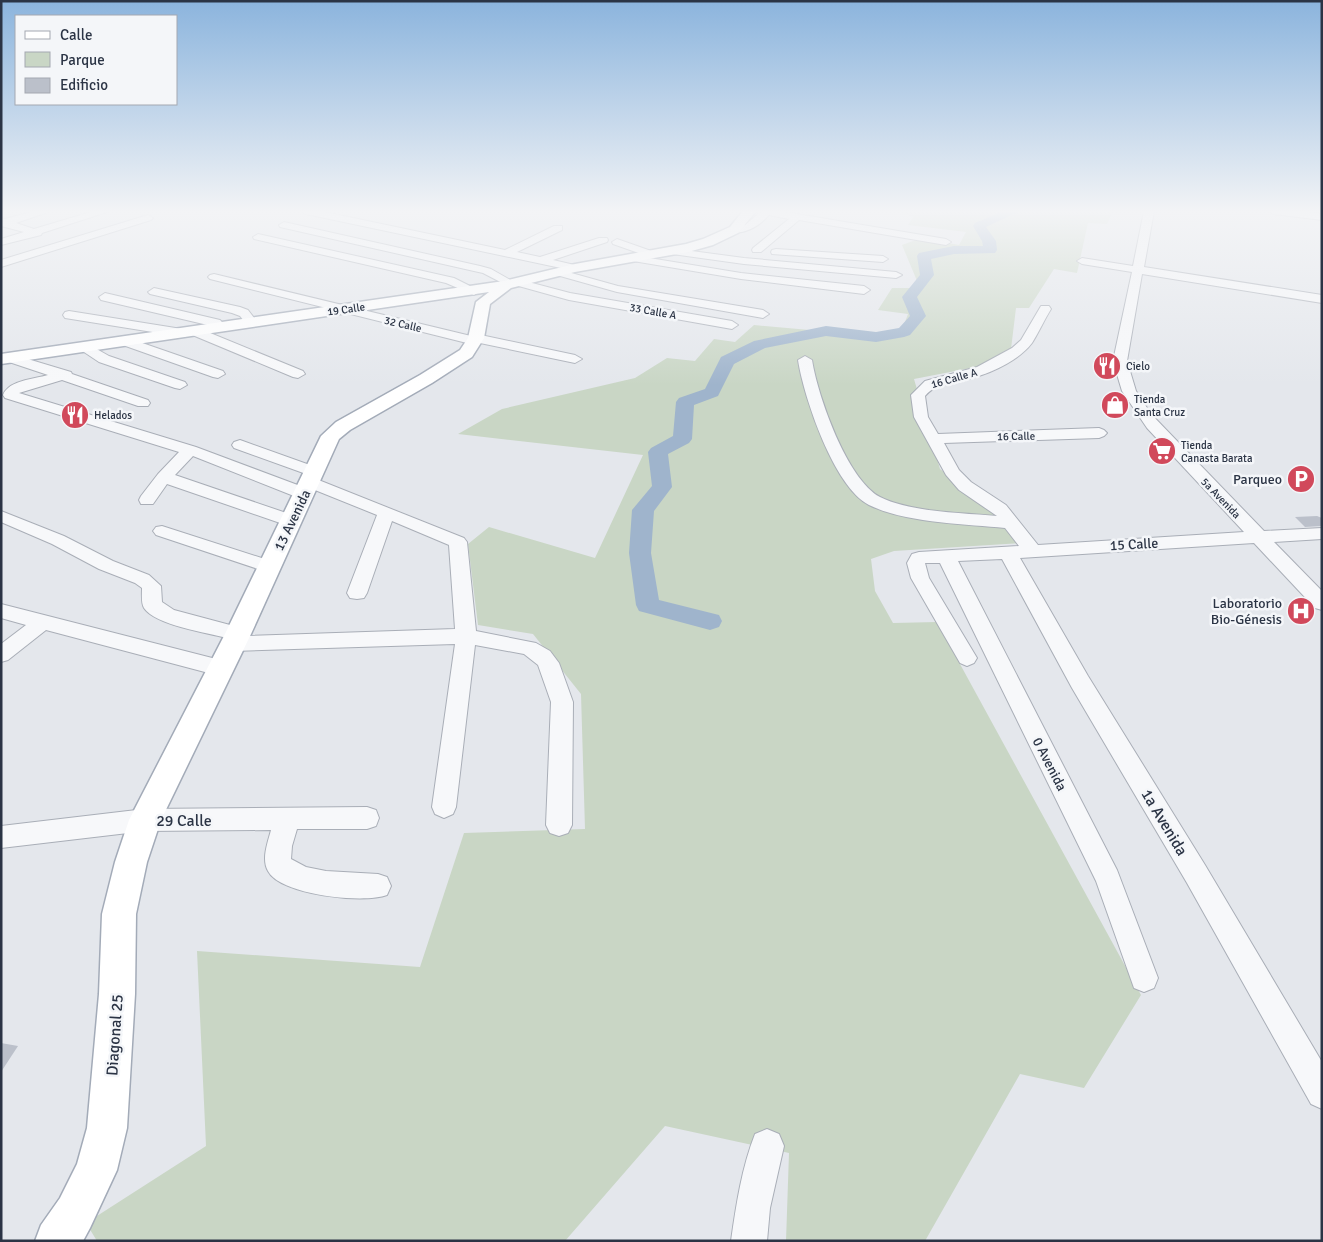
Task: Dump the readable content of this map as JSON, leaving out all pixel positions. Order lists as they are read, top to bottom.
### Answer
{
  "streets": {
    "main road": ["19 Calle", "13 Avenida", "Diagonal 25"],
    "street": [
      "33 Calle A",
      "32 Calle",
      "16 Calle A",
      "16 Calle",
      "5a Avenida",
      "15 Calle",
      "0 Avenida",
      "29 Calle",
      "1a Avenida"
    ]
  },
  "crossings": [
    ["19 Calle", "33 Calle A"],
    ["19 Calle", "32 Calle"],
    ["32 Calle", "13 Avenida"],
    ["16 Calle A", "16 Calle"],
    ["5a Avenida", "15 Calle"],
    ["13 Avenida", "29 Calle"],
    ["13 Avenida", "Diagonal 25"],
    ["15 Calle", "0 Avenida"],
    ["15 Calle", "1a Avenida"],
    ["29 Calle", "Diagonal 25"]
  ],
  "places": {
    "restaurant": ["Cielo", "Helados"],
    "shop": ["Tienda Santa Cruz"],
    "supermarket": ["Tienda Canasta Barata"],
    "parking": ["Parqueo"],
    "hospital": ["Laboratorio Bio-Génesis"]
  },
  "legend": ["Calle", "Parque", "Edificio"]
}
